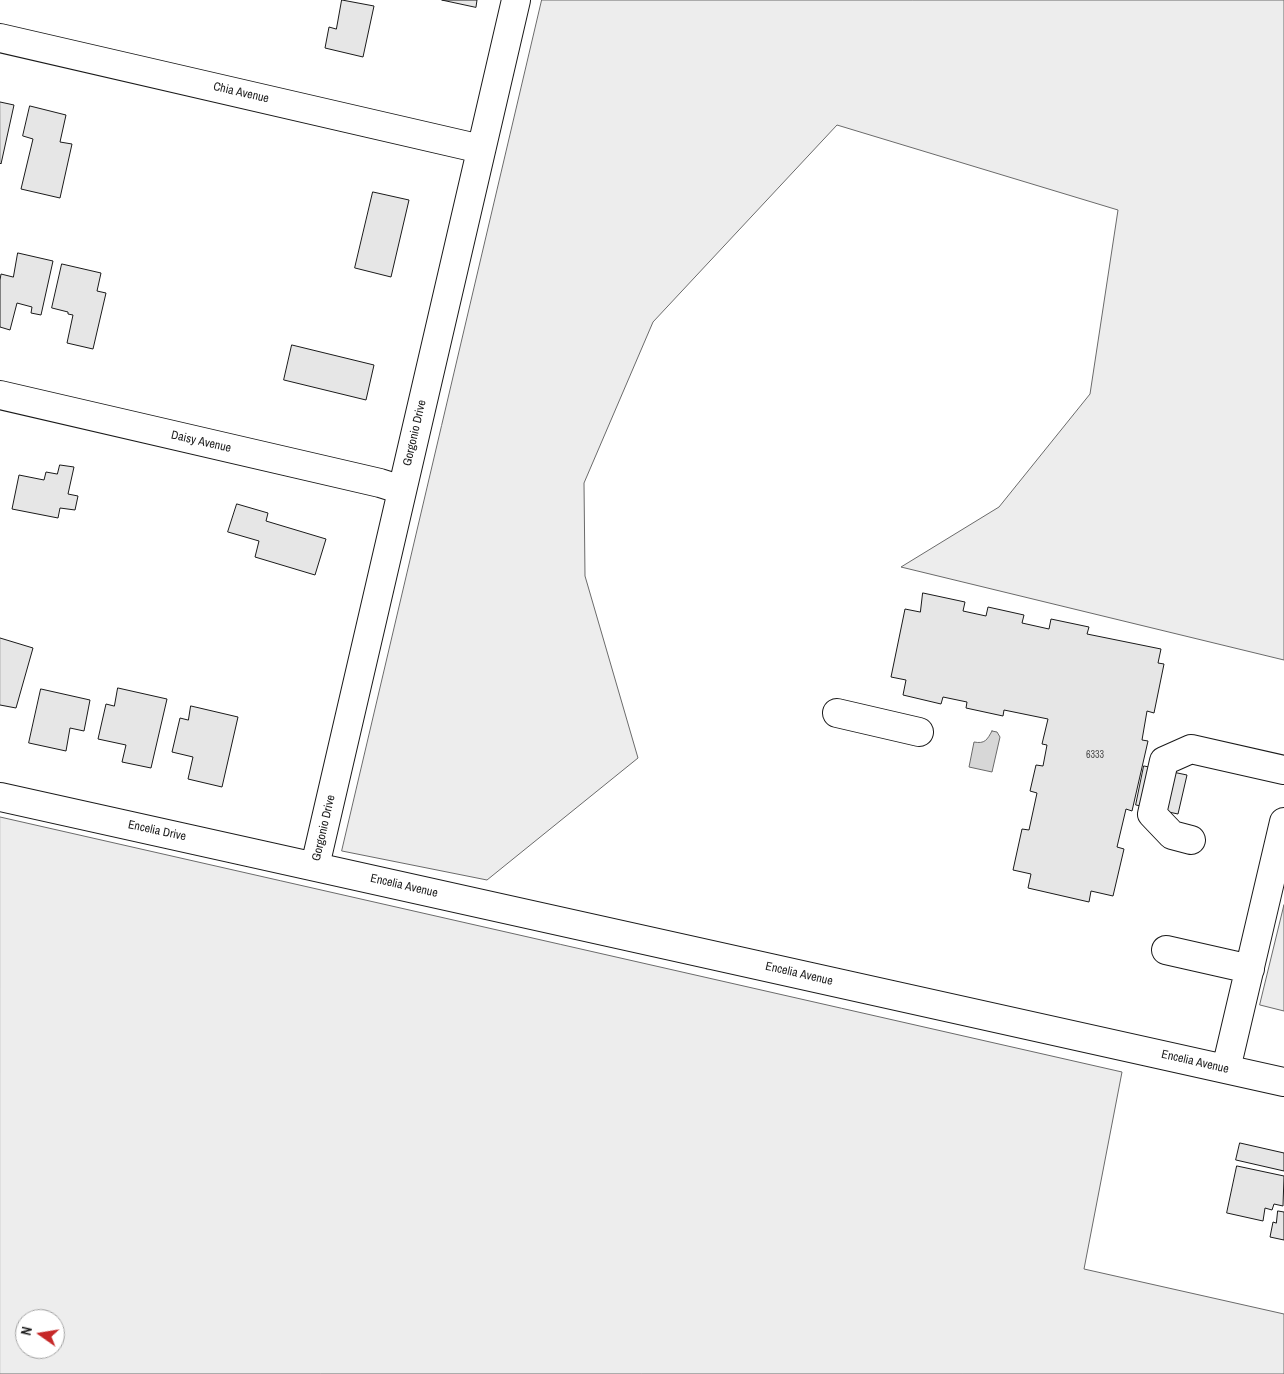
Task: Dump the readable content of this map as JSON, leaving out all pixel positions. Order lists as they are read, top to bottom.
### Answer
{
  "streets": {
    "street": [
      "Chia Avenue",
      "Gorgonio Drive",
      "Daisy Avenue",
      "Encelia Drive",
      "Encelia Avenue"
    ]
  },
  "crossings": [
    ["Chia Avenue", "Gorgonio Drive"],
    ["Gorgonio Drive", "Daisy Avenue"],
    ["Gorgonio Drive", "Encelia Drive"],
    ["Gorgonio Drive", "Encelia Avenue"],
    ["Encelia Drive", "Encelia Avenue"]
  ],
  "house_numbers": ["6333"],
  "north": "left"
}
